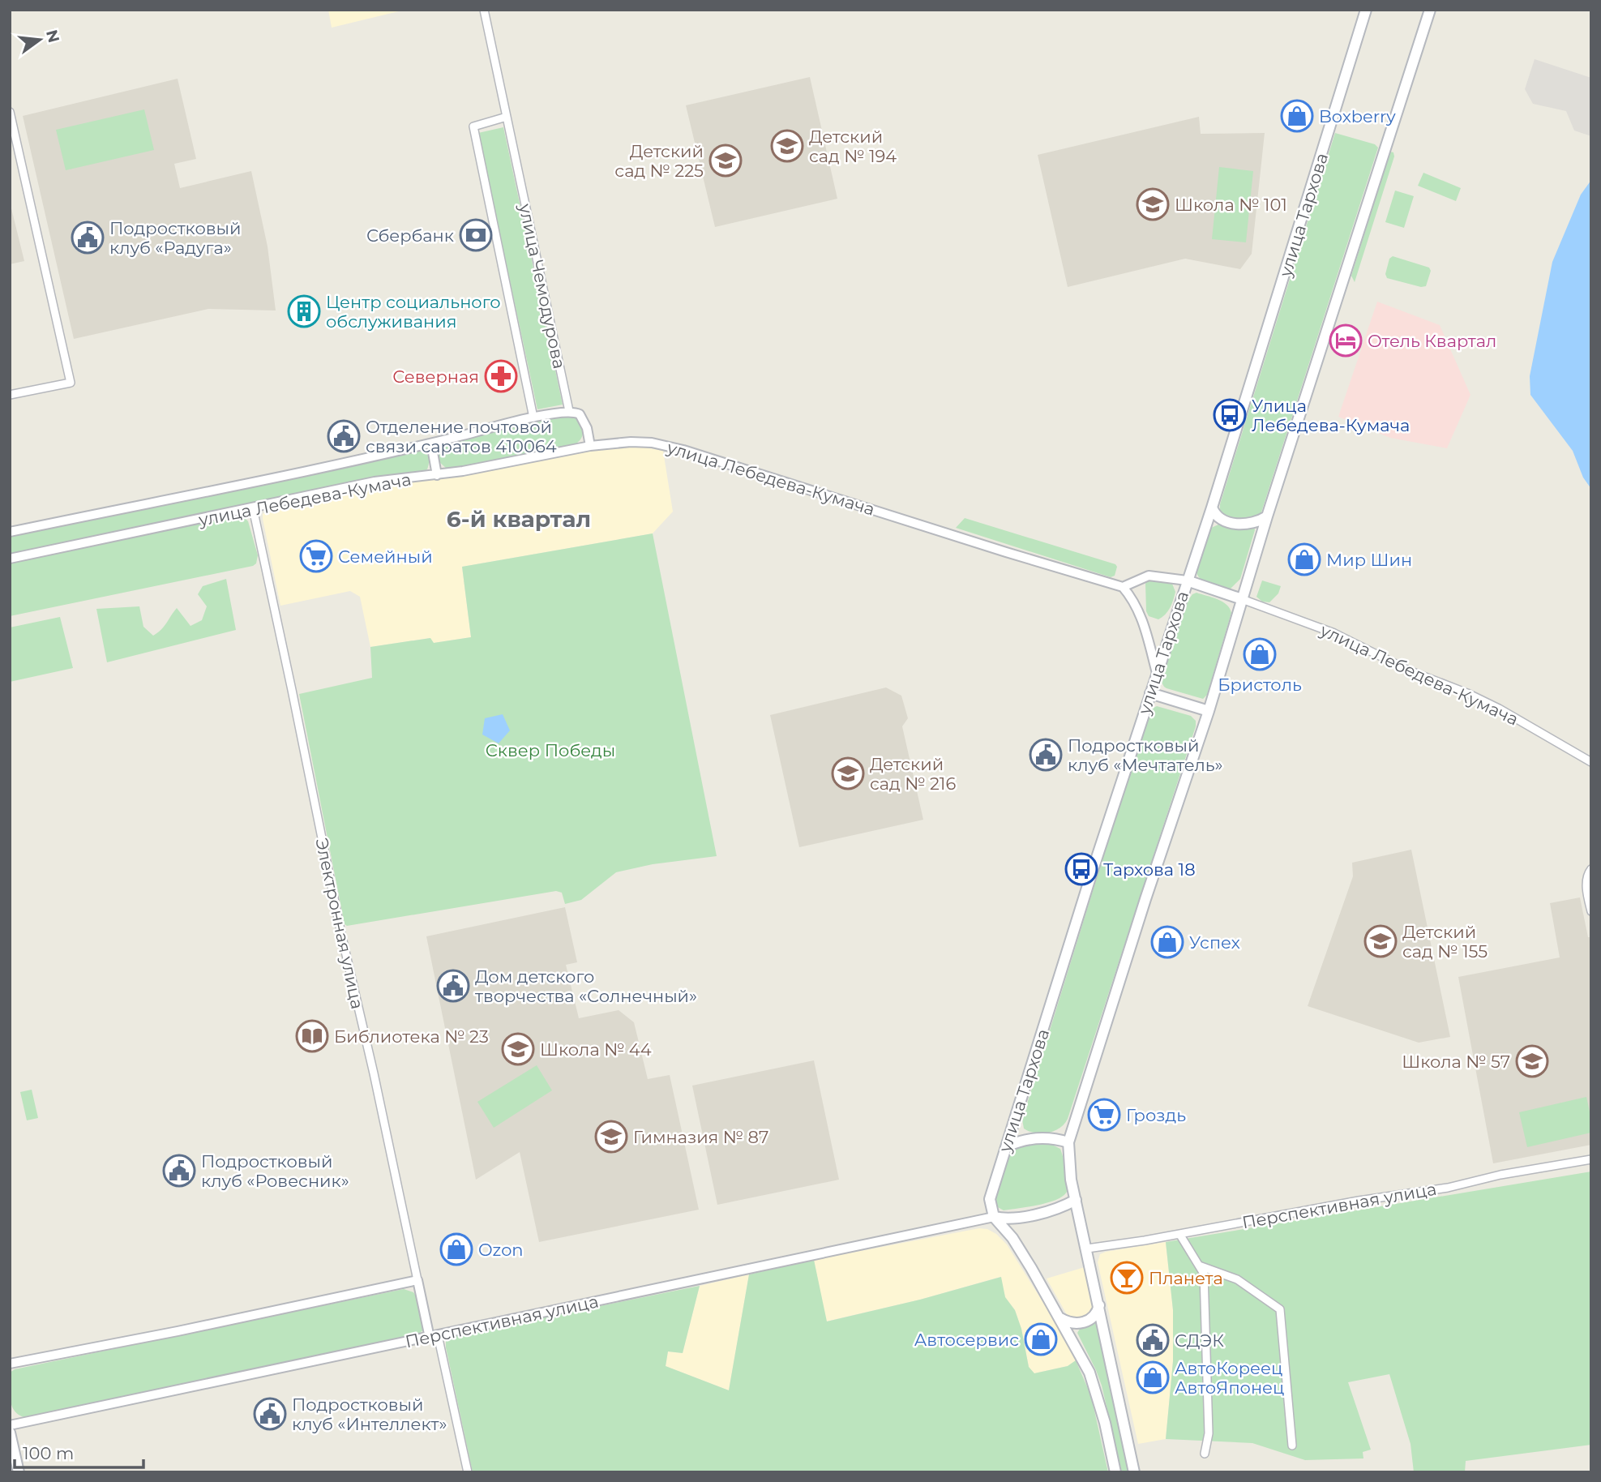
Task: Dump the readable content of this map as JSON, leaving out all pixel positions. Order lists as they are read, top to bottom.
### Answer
{
  "streets": {
    "main road": ["улица Тархова"],
    "street": [
      "улица Чемодурова",
      "улица Лебедева-Кумача",
      "Электронная улица",
      "Перспективная улица"
    ]
  },
  "crossings": [
    ["улица Тархова", "Перспективная улица"],
    ["улица Чемодурова", "улица Лебедева-Кумача"],
    ["улица Лебедева-Кумача", "Электронная улица"],
    ["Электронная улица", "Перспективная улица"]
  ],
  "districts": ["6-й квартал"],
  "parks": ["Сквер Победы"],
  "places": {
    "shop": [
      "Boxberry",
      "Мир Шин",
      "Бристоль",
      "Успех",
      "Ozon",
      "Автосервис",
      "АвтоКореец АвтоЯпонец"
    ],
    "school or university": [
      "Детский сад № 194",
      "Детский сад № 225",
      "Школа № 101",
      "Детский сад № 216",
      "Детский сад № 155",
      "Школа № 44",
      "Школа № 57",
      "Гимназия № 87"
    ],
    "bank": ["Сбербанк"],
    "public building": [
      "Подростковый клуб «Радуга»",
      "Отделение почтовой связи саратов 410064",
      "Подростковый клуб «Мечтатель»",
      "Дом детского творчества «Солнечный»",
      "Подростковый клуб «Ровесник»",
      "СДЭК",
      "Подростковый клуб «Интеллект»"
    ],
    "building": ["Центр социального обслуживания"],
    "hotel": ["Отель Квартал"],
    "pharmacy": ["Северная"],
    "bus stop": ["Улица Лебедева-Кумача", "Тархова 18"],
    "supermarket": ["Семейный", "Гроздь"],
    "library": ["Библиотека № 23"],
    "bar": ["Планета"]
  },
  "scale_bar": "100 m",
  "north": "right"
}
